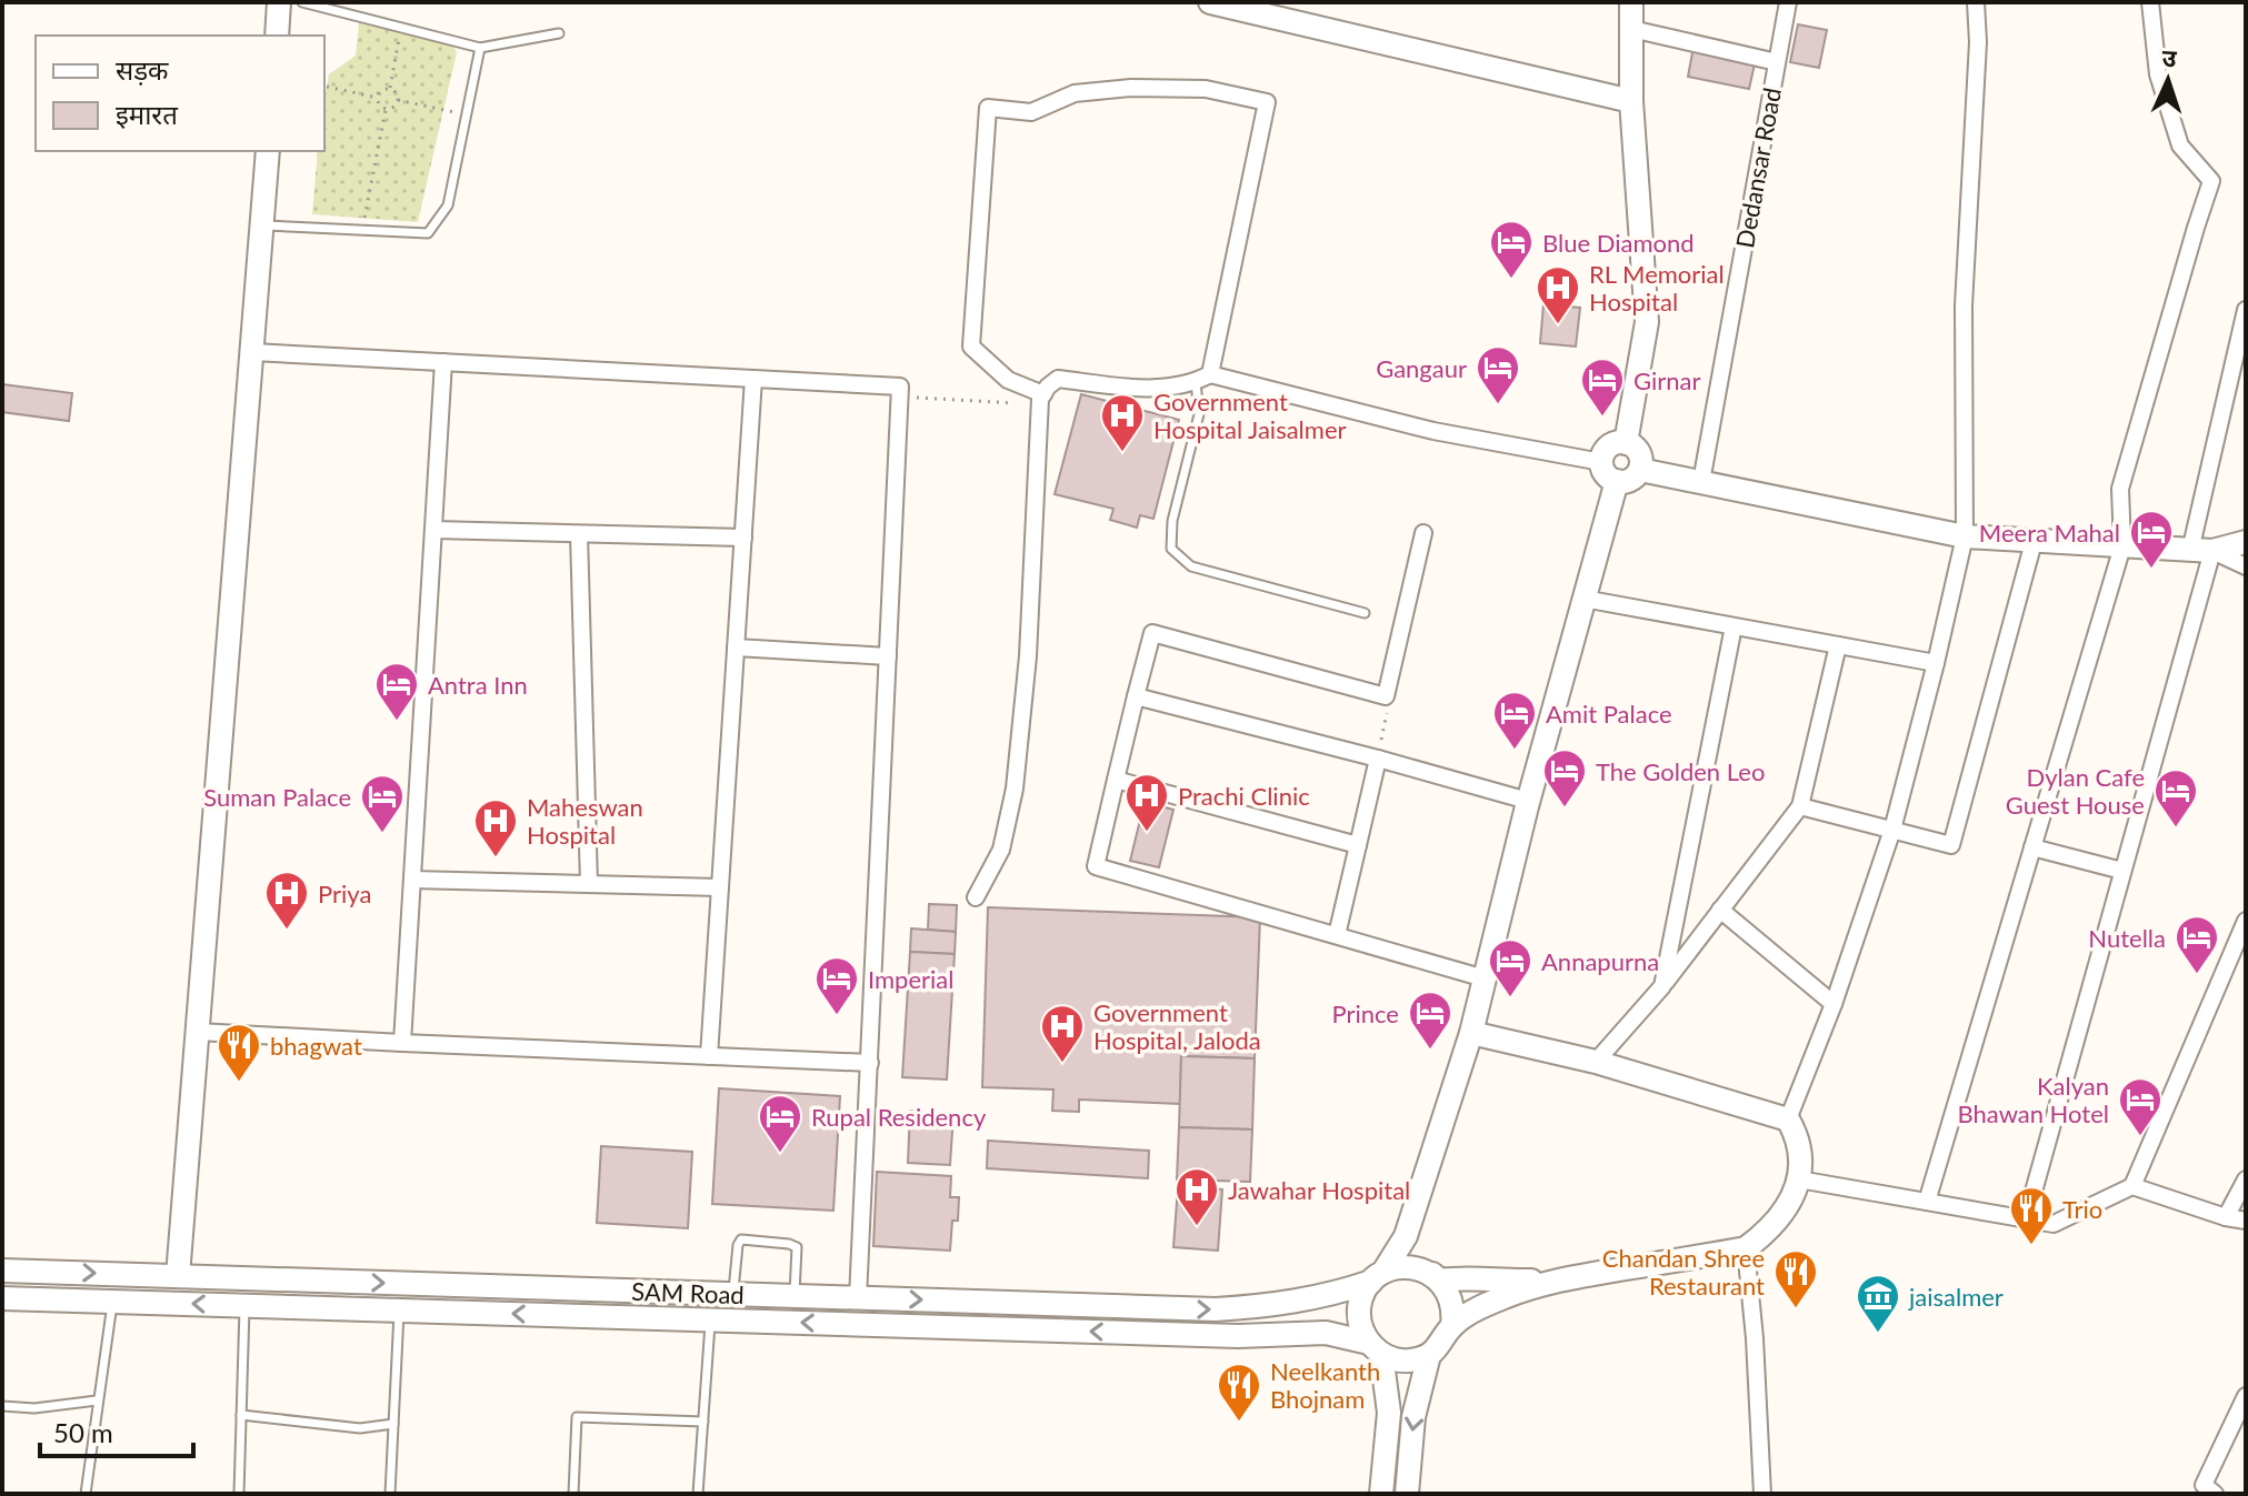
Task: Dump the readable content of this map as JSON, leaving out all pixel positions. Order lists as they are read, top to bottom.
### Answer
{
  "streets": {
    "main road": ["SAM Road"],
    "street": ["Dedansar Road"]
  },
  "places": {
    "hotel": [
      "Blue Diamond",
      "Gangaur",
      "Girnar",
      "Meera Mahal",
      "Antra Inn",
      "Amit Palace",
      "The Golden Leo",
      "Dylan Cafe Guest House",
      "Suman Palace",
      "Nutella",
      "Annapurna",
      "Imperial",
      "Prince",
      "Kalyan Bhawan Hotel",
      "Rupal Residency"
    ],
    "hospital": [
      "RL Memorial Hospital",
      "Government Hospital Jaisalmer",
      "Prachi Clinic",
      "Maheswan Hospital",
      "Priya",
      "Government Hospital, Jaloda",
      "Jawahar Hospital"
    ],
    "restaurant": [
      "bhagwat",
      "Trio",
      "Chandan Shree Restaurant",
      "Neelkanth Bhojnam"
    ],
    "museum": ["jaisalmer"]
  },
  "legend": ["सड़क", "इमारत"],
  "scale_bar": "50 m",
  "north": "top"
}
